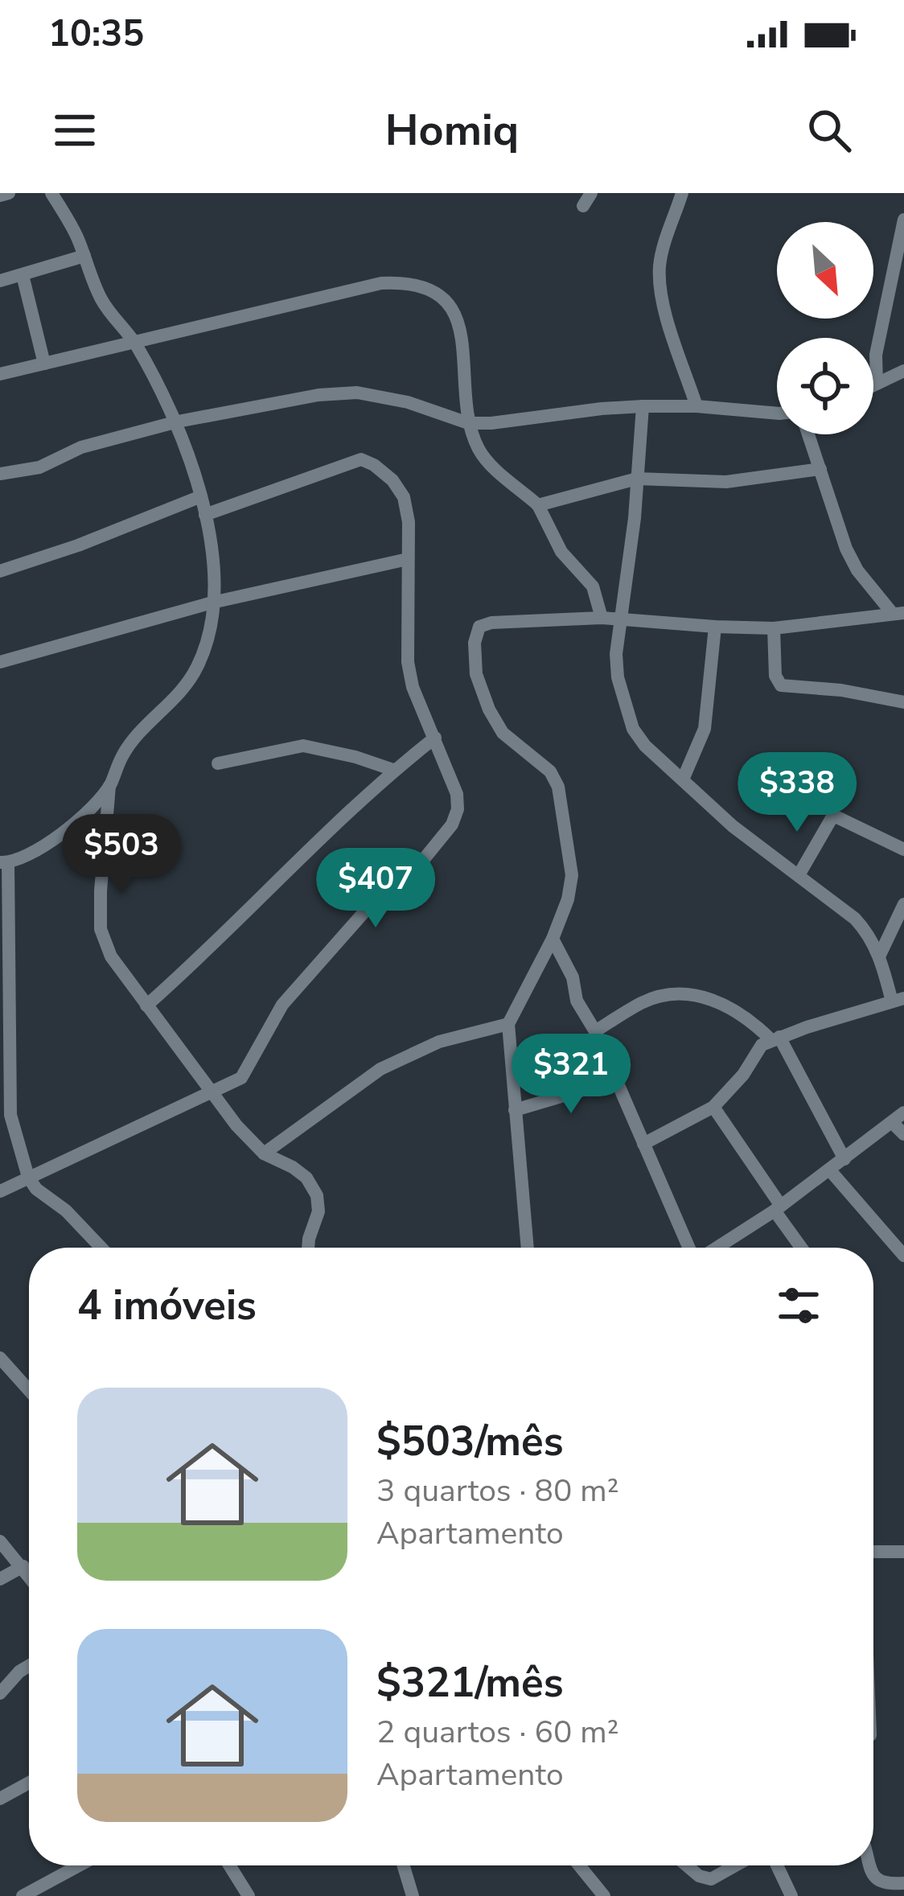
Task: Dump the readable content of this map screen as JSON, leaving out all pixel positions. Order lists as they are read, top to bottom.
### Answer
{
  "north": "bottom right",
  "page": {
    "status": "10:35",
    "header": "Homiq",
    "price": [
      "$338",
      "$503",
      "$407",
      "$321"
    ],
    "heading": "4 imóveis",
    "list": [
      {
        "name": "$503/mês",
        "note": "3 quartos · 80 m² · Apartamento"
      },
      {
        "name": "$321/mês",
        "note": "2 quartos · 60 m² · Apartamento"
      }
    ]
  }
}
